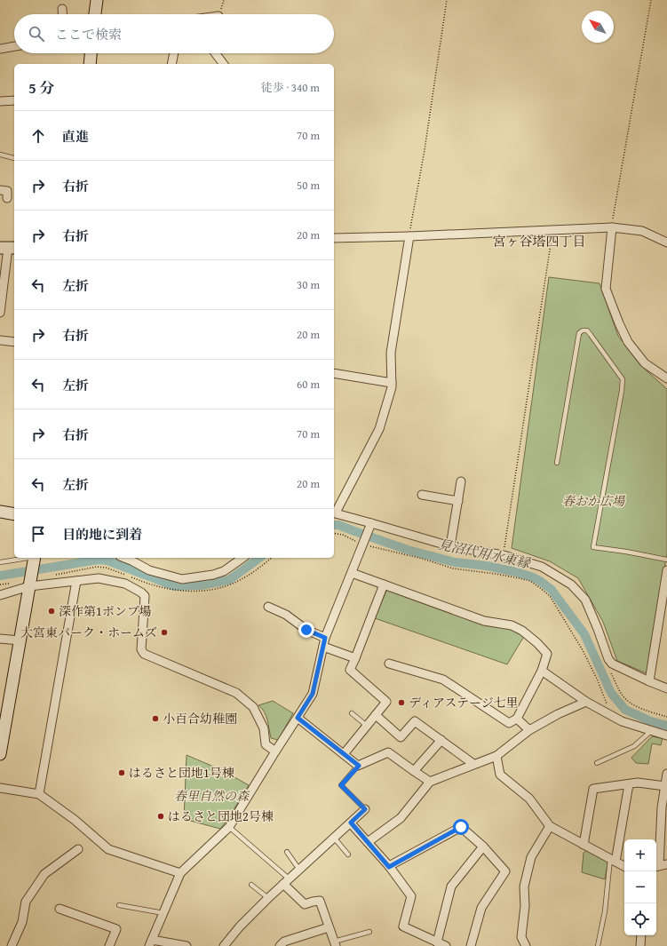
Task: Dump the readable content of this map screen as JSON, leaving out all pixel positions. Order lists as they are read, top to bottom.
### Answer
{
  "districts": ["宮ヶ谷塔四丁目"],
  "water": ["見沼代用水東縁"],
  "parks": ["春おか広場", "春里自然の森"],
  "places": [
    "深作第1ポンプ場",
    "大宮東パーク・ホームズ",
    "ディアステージ七里",
    "小百合幼稚園",
    "はるさと団地1号棟",
    "はるさと団地2号棟"
  ],
  "north": "top left",
  "page": {
    "search": "ここで検索",
    "heading": ["5 分", "徒歩 · 340 m"],
    "list": [
      ["直進", "70 m"],
      ["右折", "50 m"],
      ["右折", "20 m"],
      ["左折", "30 m"],
      ["右折", "20 m"],
      ["左折", "60 m"],
      ["右折", "70 m"],
      ["左折", "20 m"],
      "目的地に到着"
    ],
    "map_buttons": ["+", "−"]
  }
}
